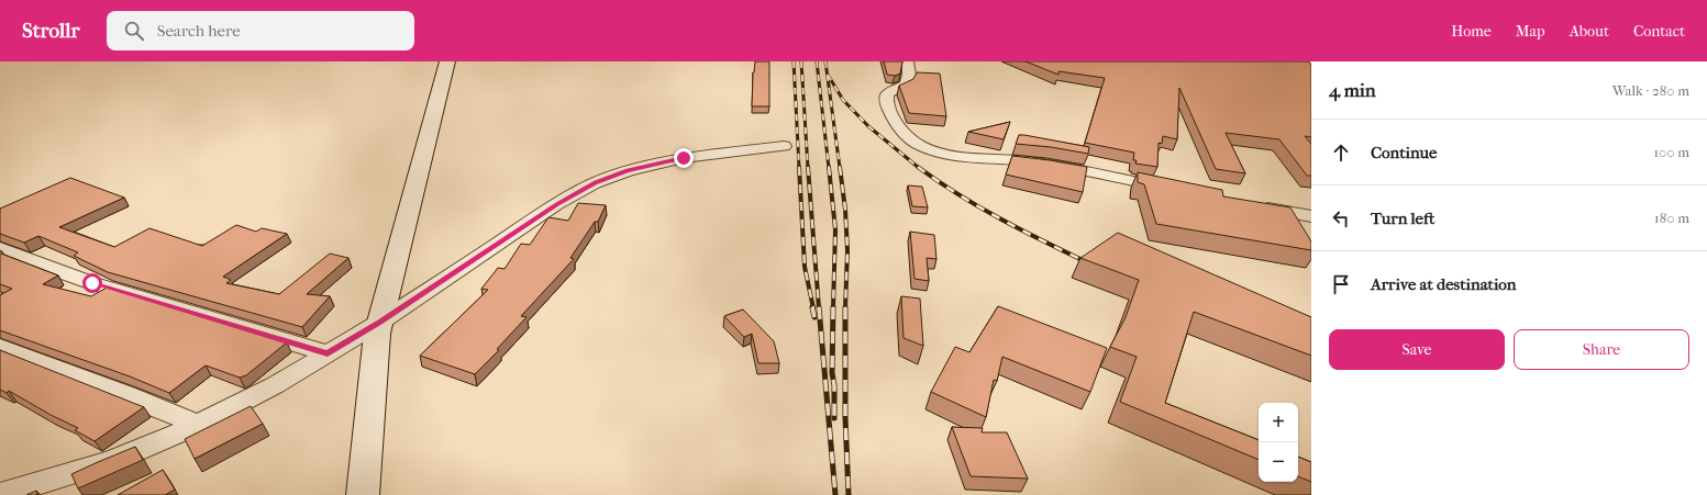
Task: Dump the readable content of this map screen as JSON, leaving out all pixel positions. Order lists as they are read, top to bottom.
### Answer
{
  "page": {
    "header": "Strollr",
    "search": "Search here",
    "nav": [
      "Home",
      "Map",
      "About",
      "Contact"
    ],
    "heading": ["4 min", "Walk · 280 m"],
    "list": [
      ["Continue", "100 m"],
      ["Turn left", "180 m"],
      "Arrive at destination"
    ],
    "buttons": ["Save", "Share"],
    "map_buttons": ["+", "−"]
  }
}
